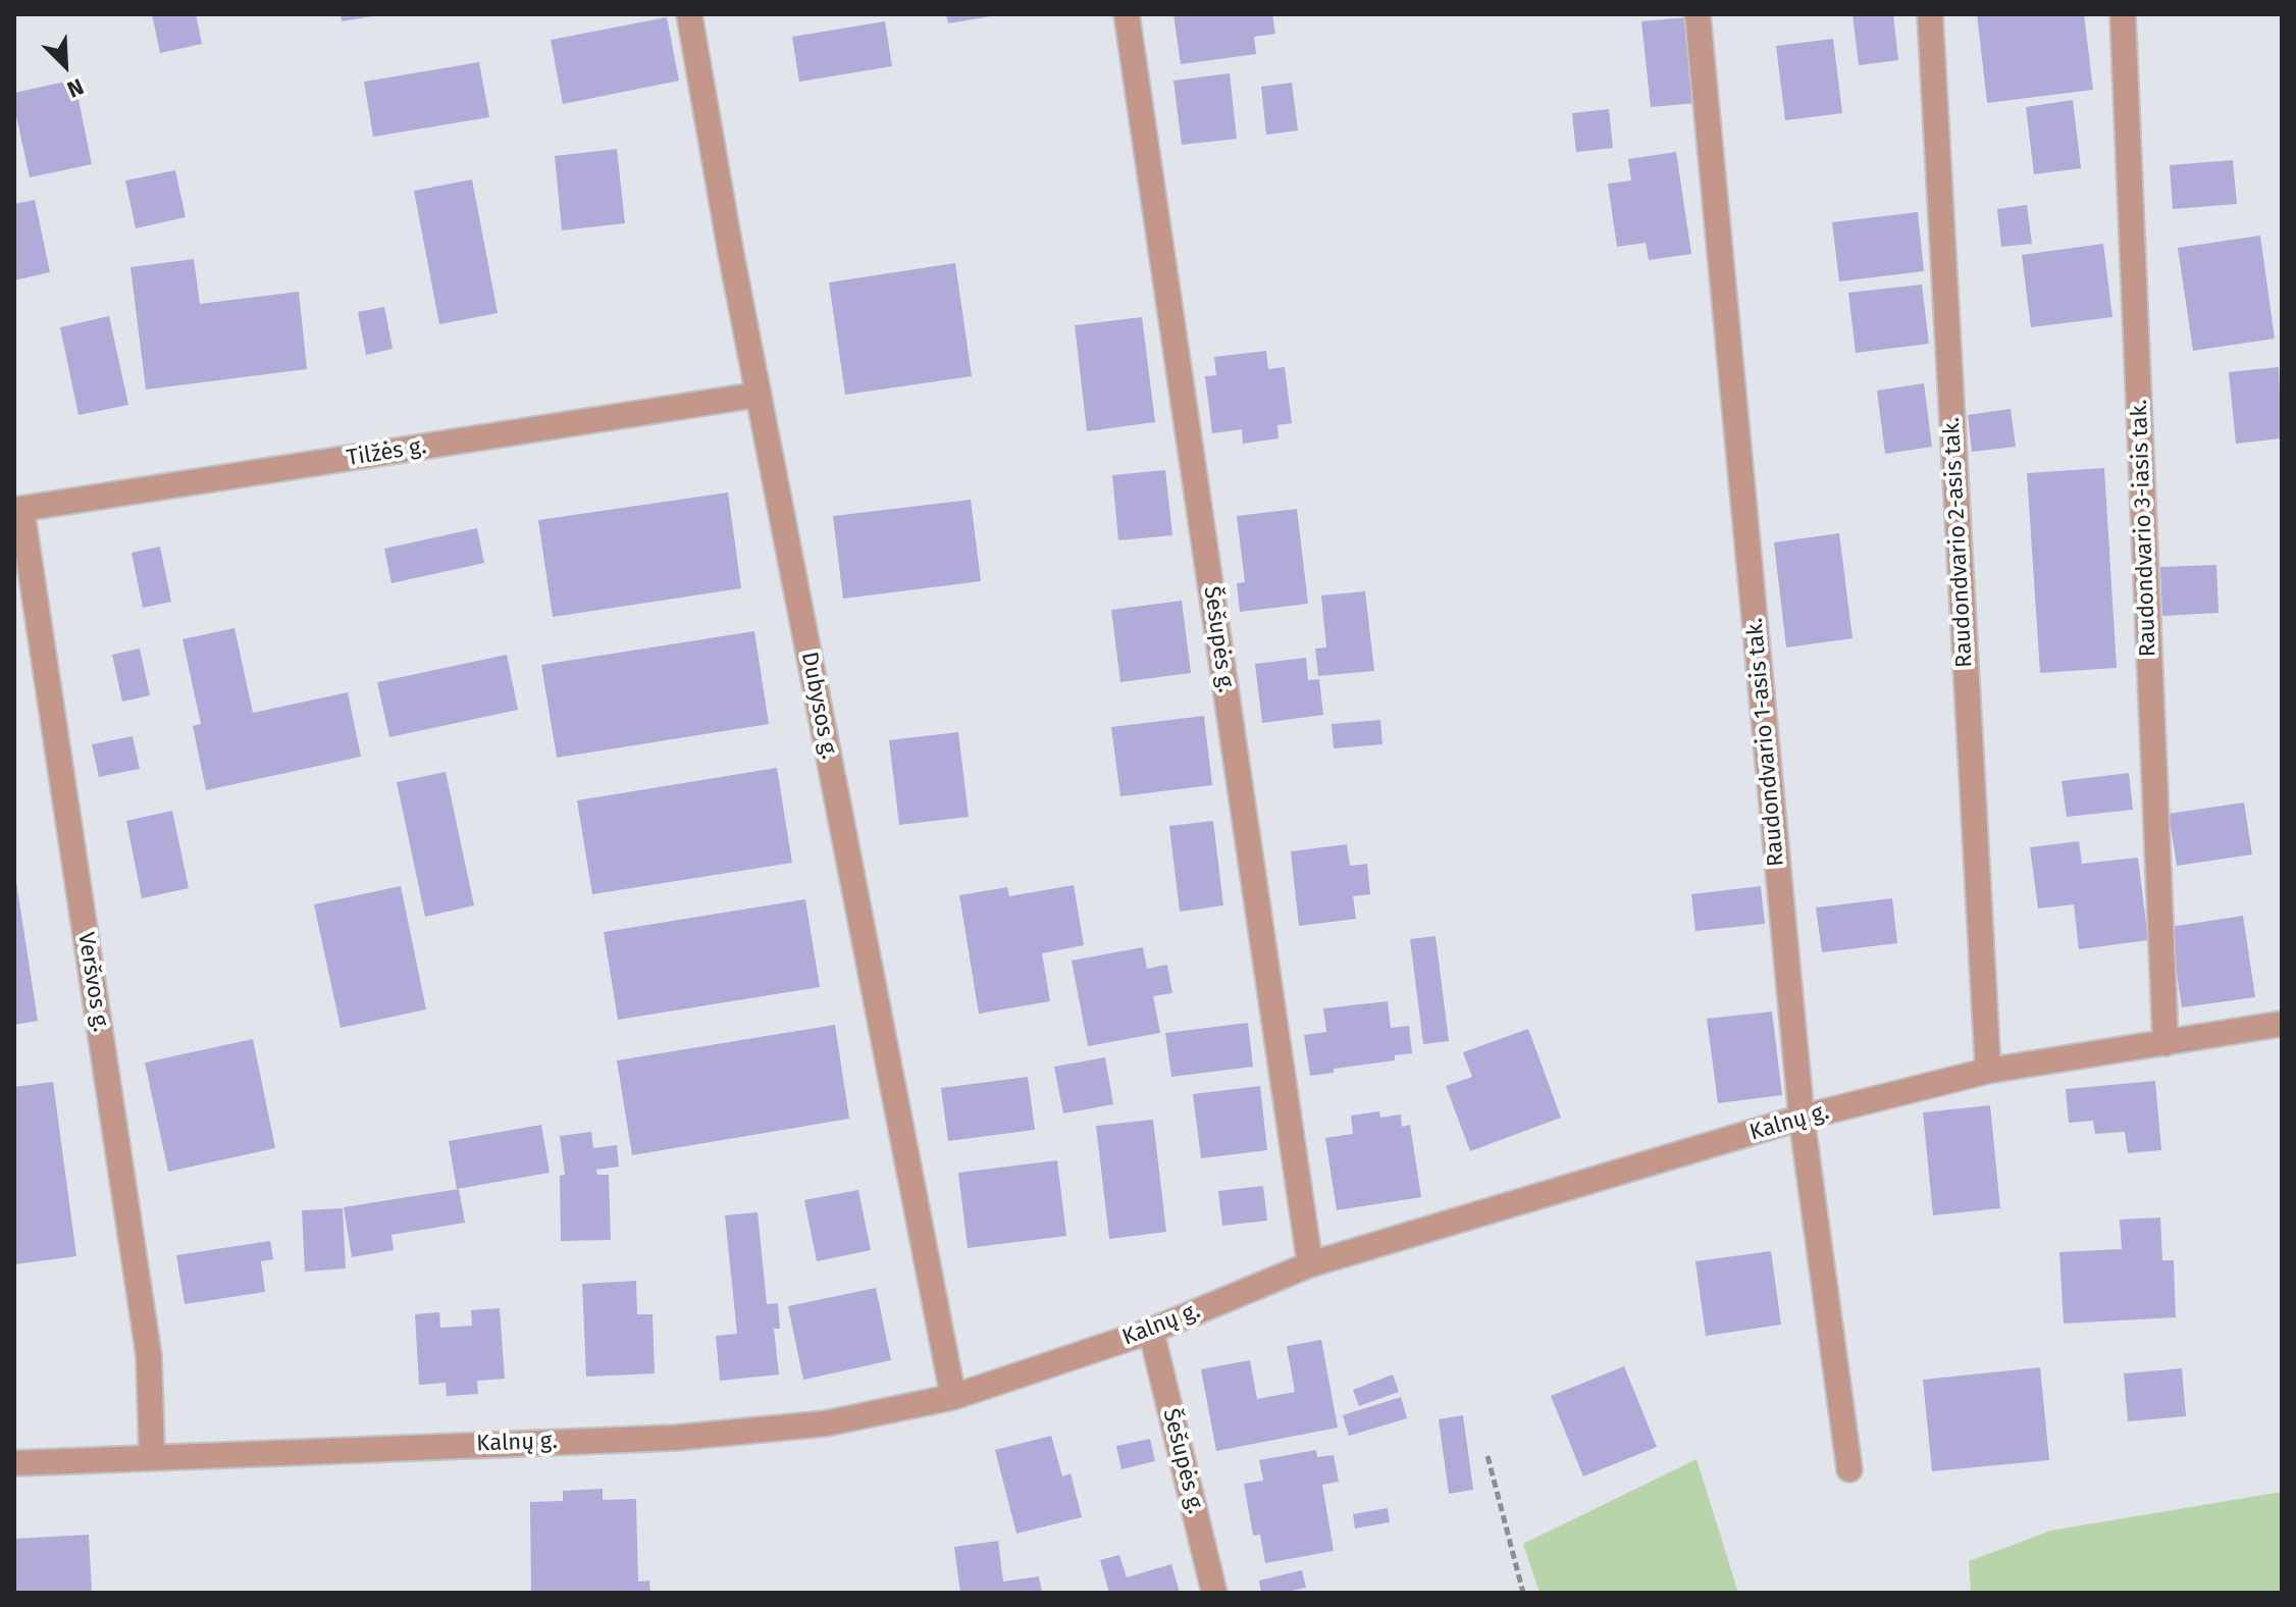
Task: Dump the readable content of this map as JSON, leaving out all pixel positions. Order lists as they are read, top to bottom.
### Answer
{
  "streets": {
    "street": [
      "Tilžės g.",
      "Raudondvario 3-iasis tak.",
      "Raudondvario 2-asis tak.",
      "Šešupės g.",
      "Dubysos g.",
      "Raudondvario 1-asis tak.",
      "Veršvos g.",
      "Kalnų g."
    ]
  },
  "crossings": [
    ["Tilžės g.", "Dubysos g."],
    ["Tilžės g.", "Veršvos g."],
    ["Raudondvario 3-iasis tak.", "Kalnų g."],
    ["Raudondvario 2-asis tak.", "Kalnų g."],
    ["Šešupės g.", "Kalnų g."],
    ["Dubysos g.", "Kalnų g."],
    ["Raudondvario 1-asis tak.", "Kalnų g."],
    ["Veršvos g.", "Kalnų g."]
  ],
  "north": "bottom right"
}
